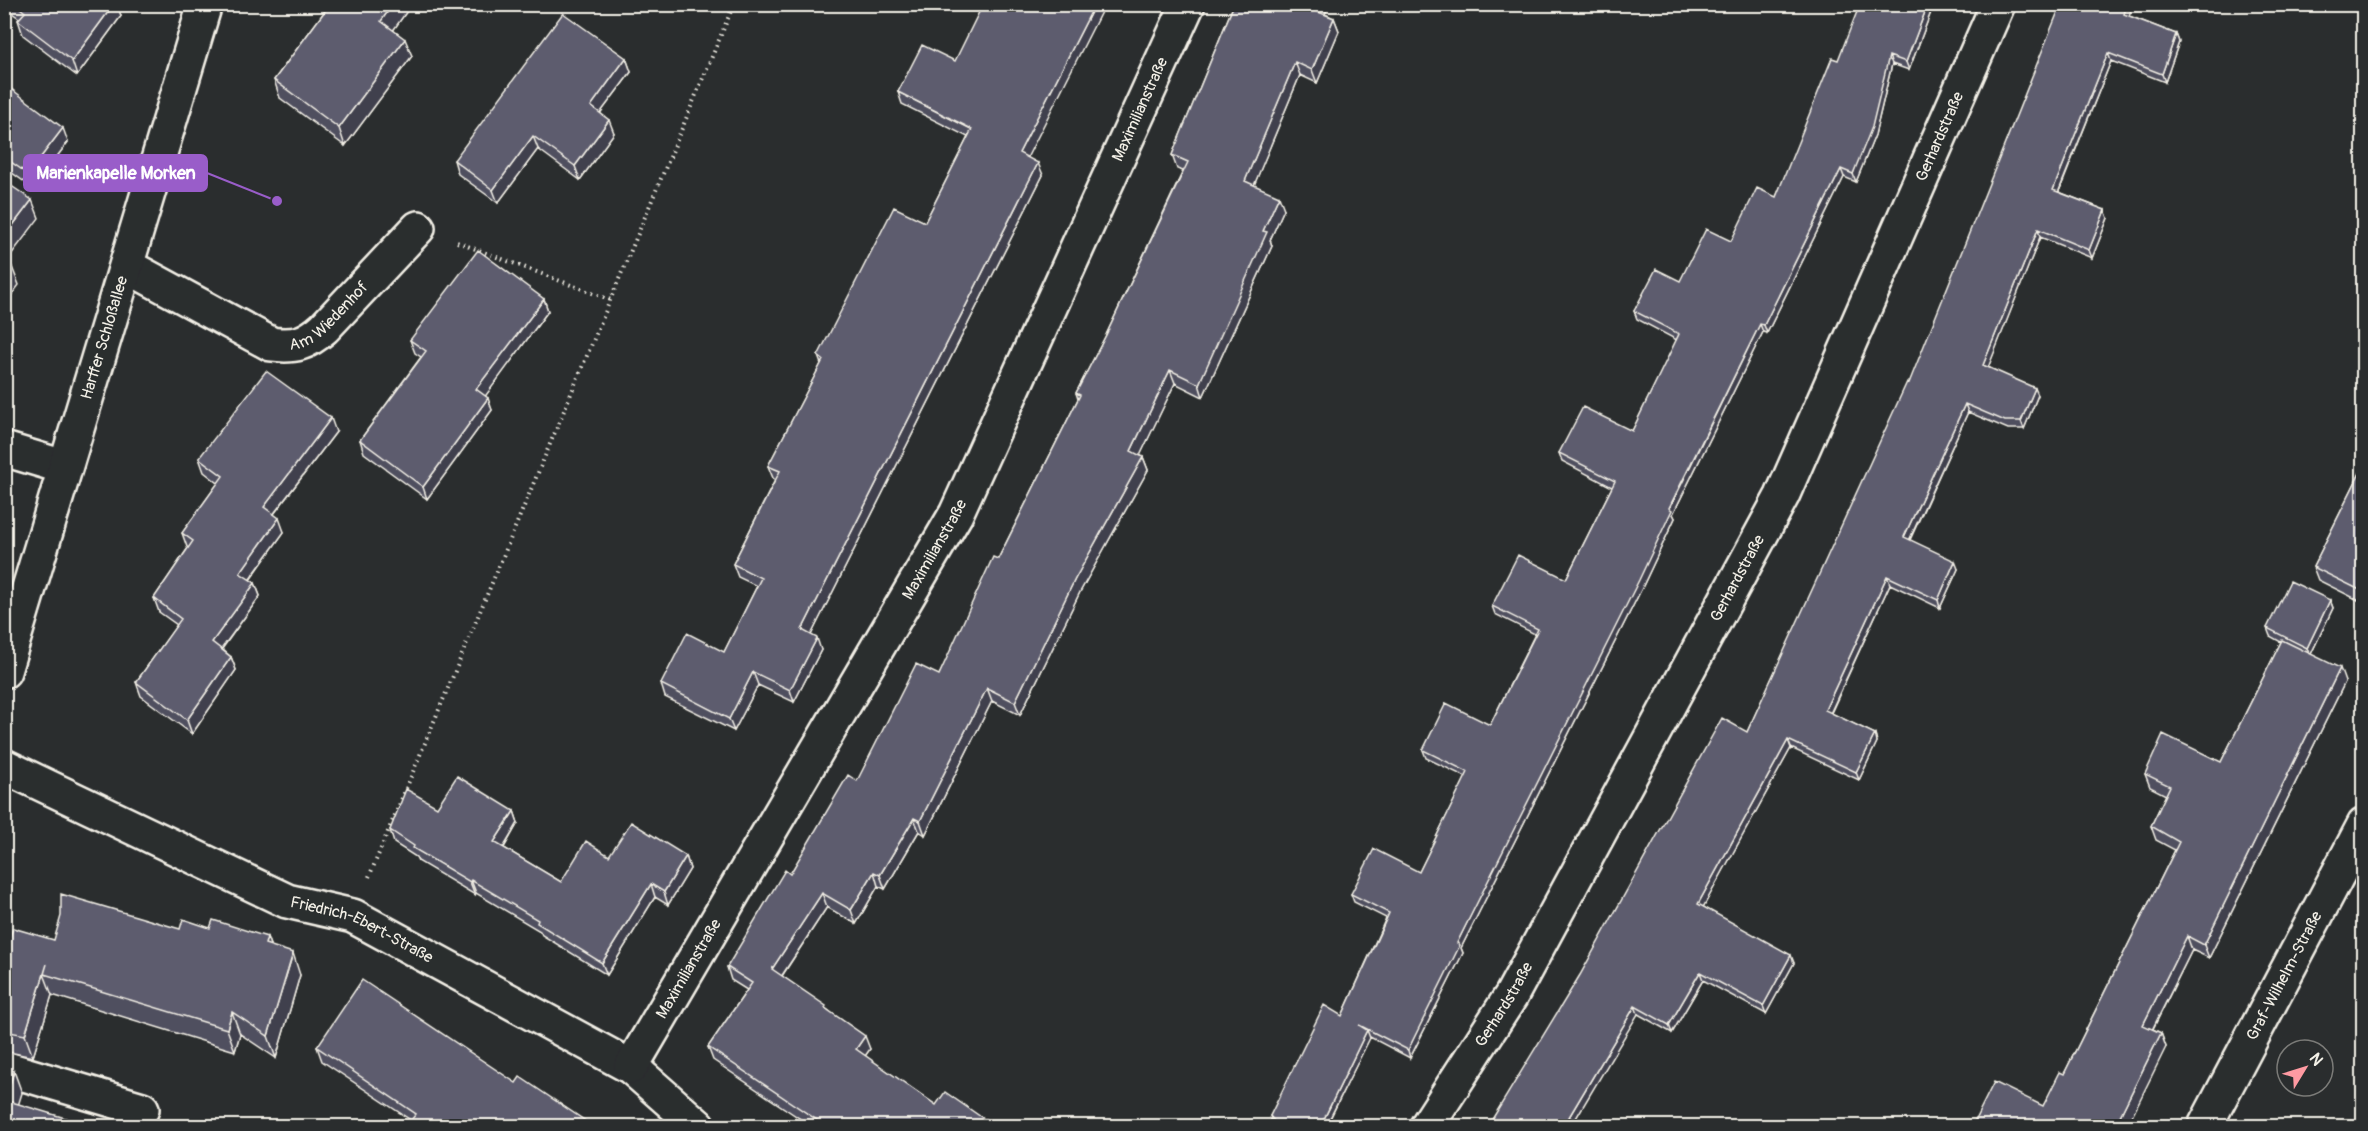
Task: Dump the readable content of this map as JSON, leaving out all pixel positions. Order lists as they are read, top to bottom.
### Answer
{
  "streets": {
    "street": [
      "Maximilianstraße",
      "Gerhardstraße",
      "Am Wiedenhof",
      "Harffer Schloßallee",
      "Friedrich-Ebert-Straße",
      "Graf-Wilhelm-Straße"
    ]
  },
  "crossings": [
    ["Maximilianstraße", "Friedrich-Ebert-Straße"],
    ["Am Wiedenhof", "Harffer Schloßallee"]
  ],
  "places": ["Marienkapelle Morken"],
  "north": "top right"
}
